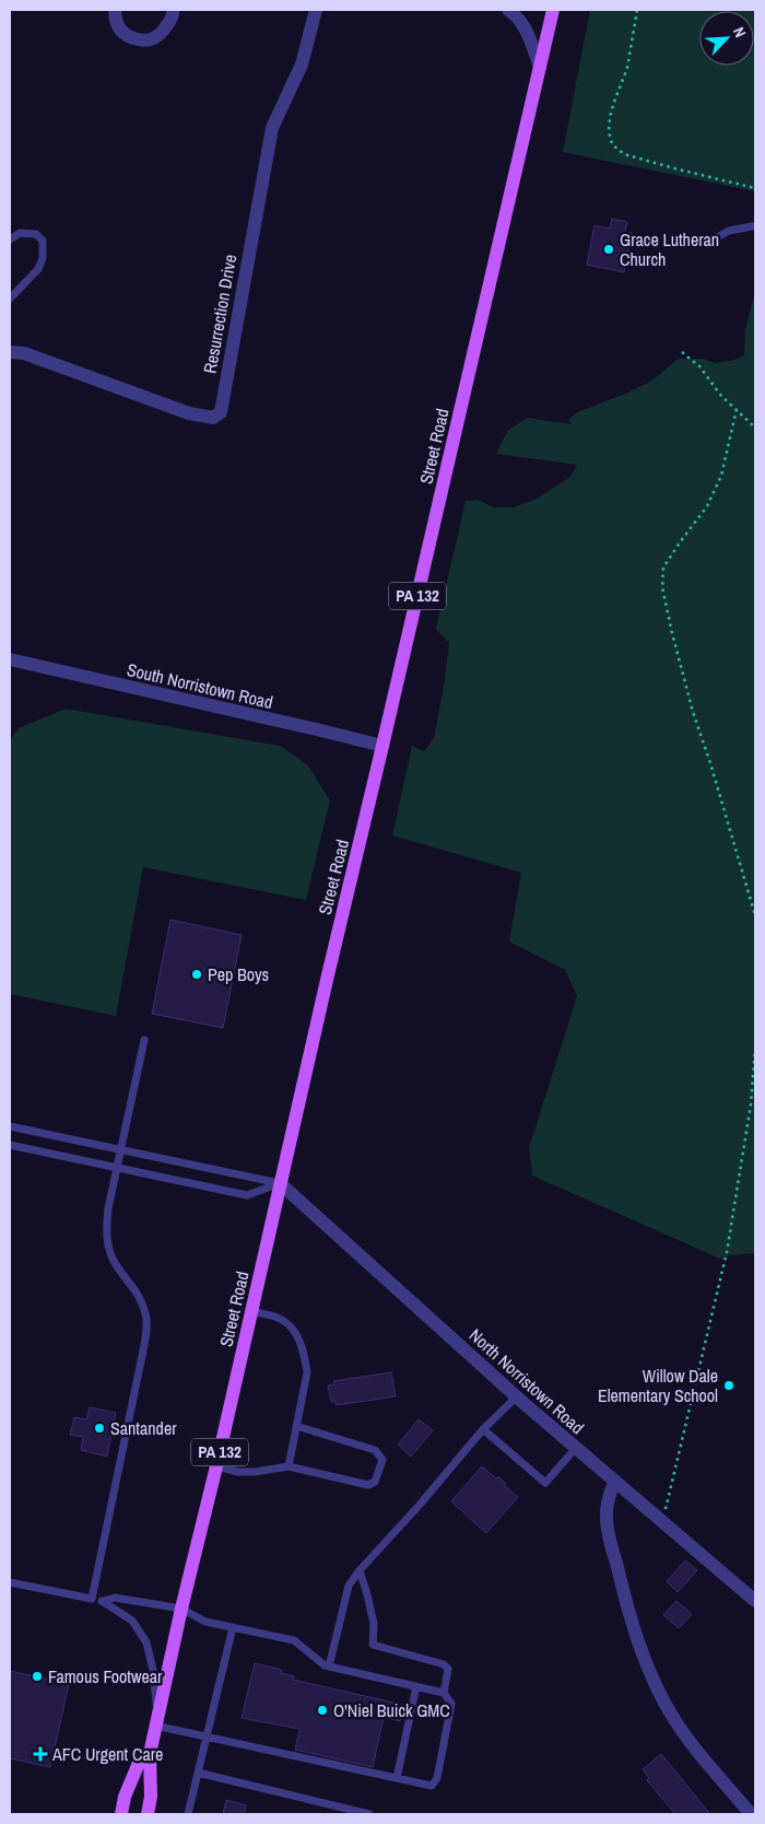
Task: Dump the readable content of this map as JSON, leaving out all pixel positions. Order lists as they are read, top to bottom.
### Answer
{
  "streets": {
    "main road": ["Street Road", "PA 132"],
    "street": ["Resurrection Drive", "South Norristown Road", "North Norristown Road"]
  },
  "crossings": [
    ["Street Road", "South Norristown Road"],
    ["Street Road", "North Norristown Road"]
  ],
  "places": {
    "other": [
      "Grace Lutheran Church",
      "Pep Boys",
      "Willow Dale Elementary School",
      "Santander",
      "Famous Footwear",
      "O'Niel Buick GMC"
    ],
    "health": ["AFC Urgent Care"]
  },
  "north": "top right"
}
